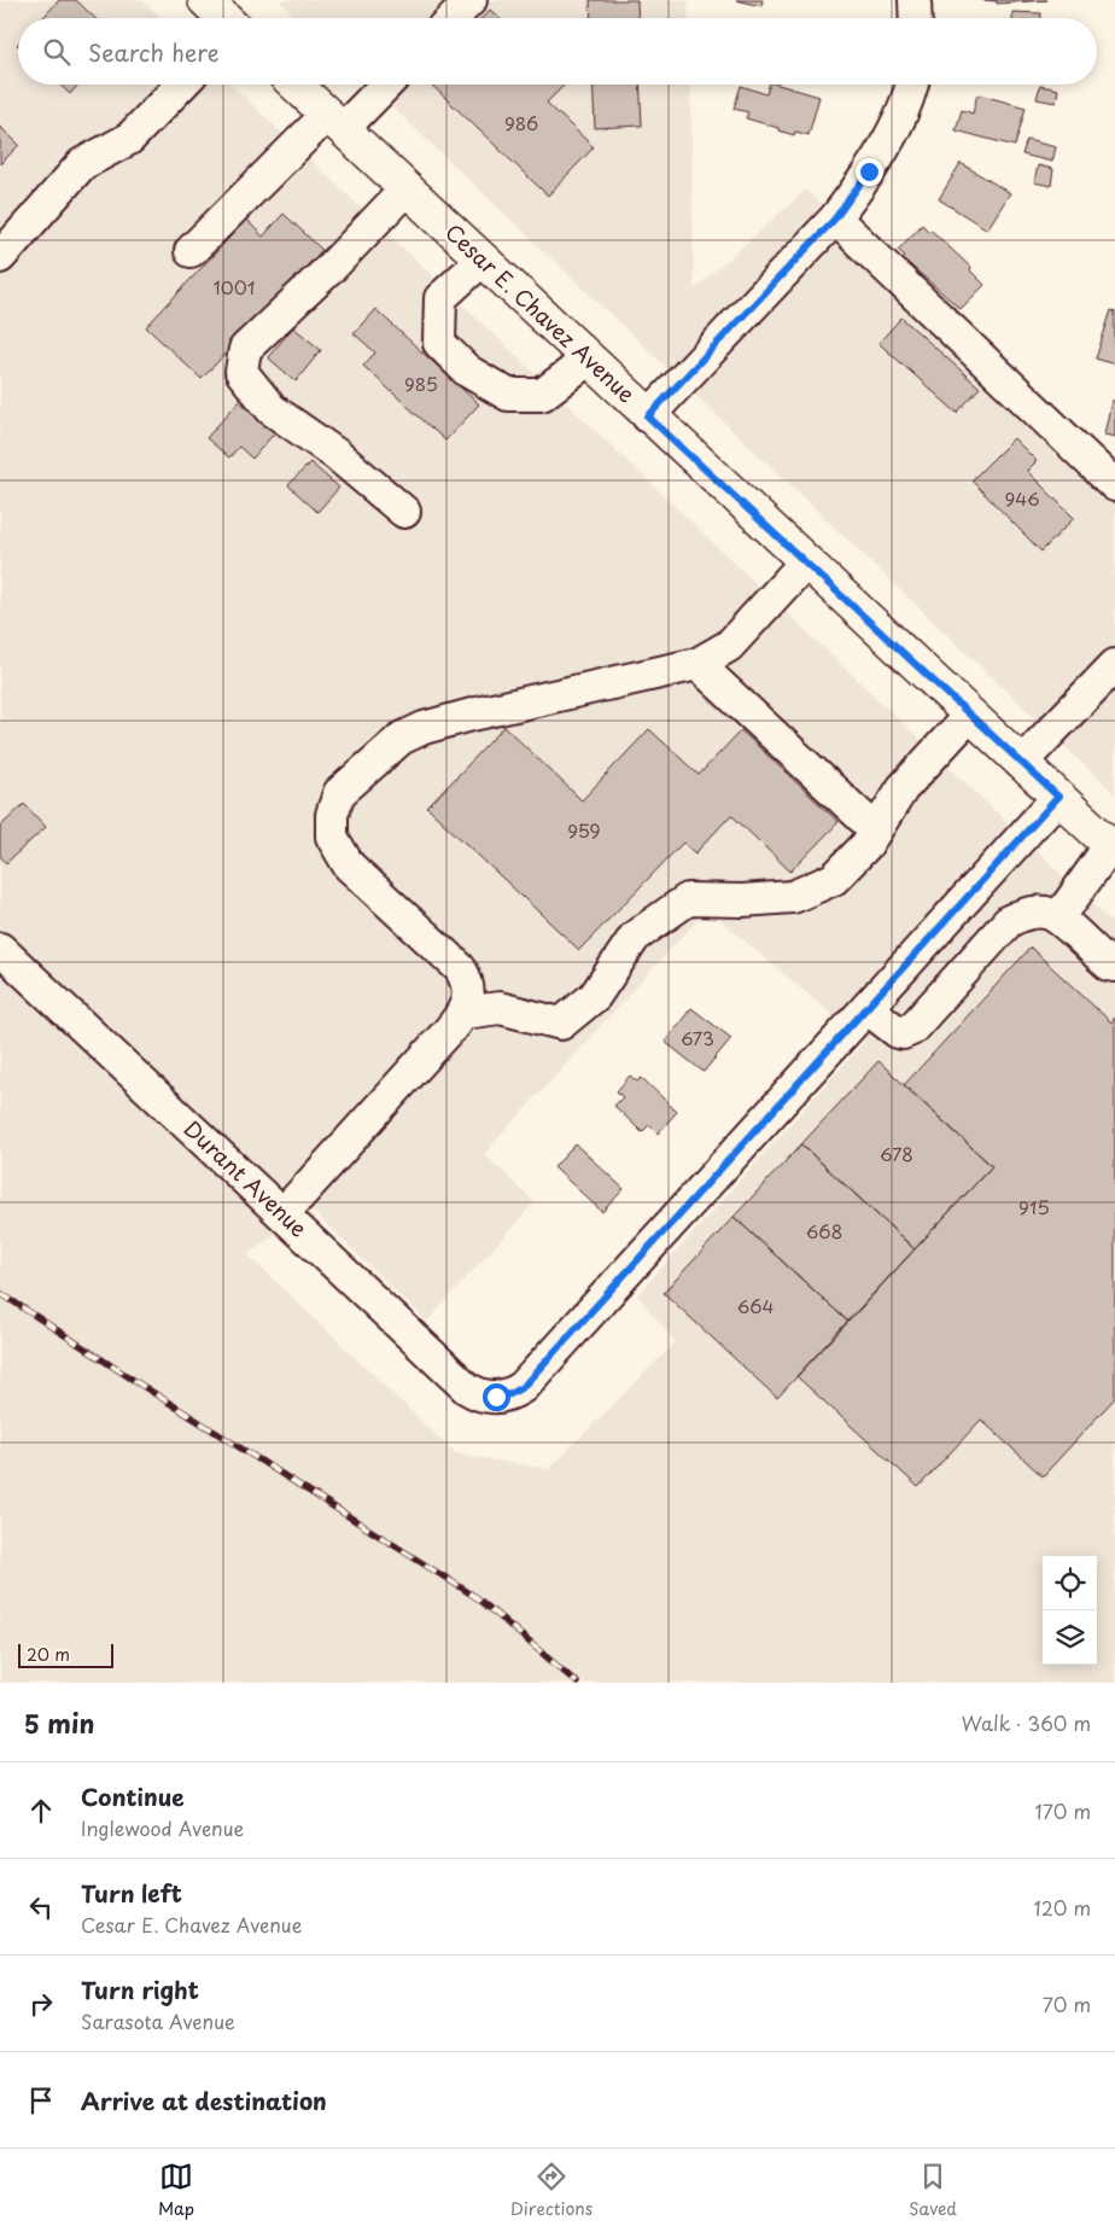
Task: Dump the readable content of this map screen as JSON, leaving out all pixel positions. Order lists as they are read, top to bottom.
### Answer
{
  "streets": {
    "main road": ["Cesar E. Chavez Avenue"],
    "street": ["Durant Avenue"]
  },
  "house_numbers": [
    "986",
    "1001",
    "985",
    "946",
    "959",
    "673",
    "678",
    "915",
    "668",
    "664"
  ],
  "scale_bar": "20 m",
  "page": {
    "search": "Search here",
    "scale": "20 m",
    "heading": ["5 min", "Walk · 360 m"],
    "list": [
      ["Continue", "Inglewood Avenue", "170 m"],
      ["Turn left", "Cesar E. Chavez Avenue", "120 m"],
      ["Turn right", "Sarasota Avenue", "70 m"],
      "Arrive at destination"
    ],
    "nav": ["Map", "Directions", "Saved"]
  }
}
